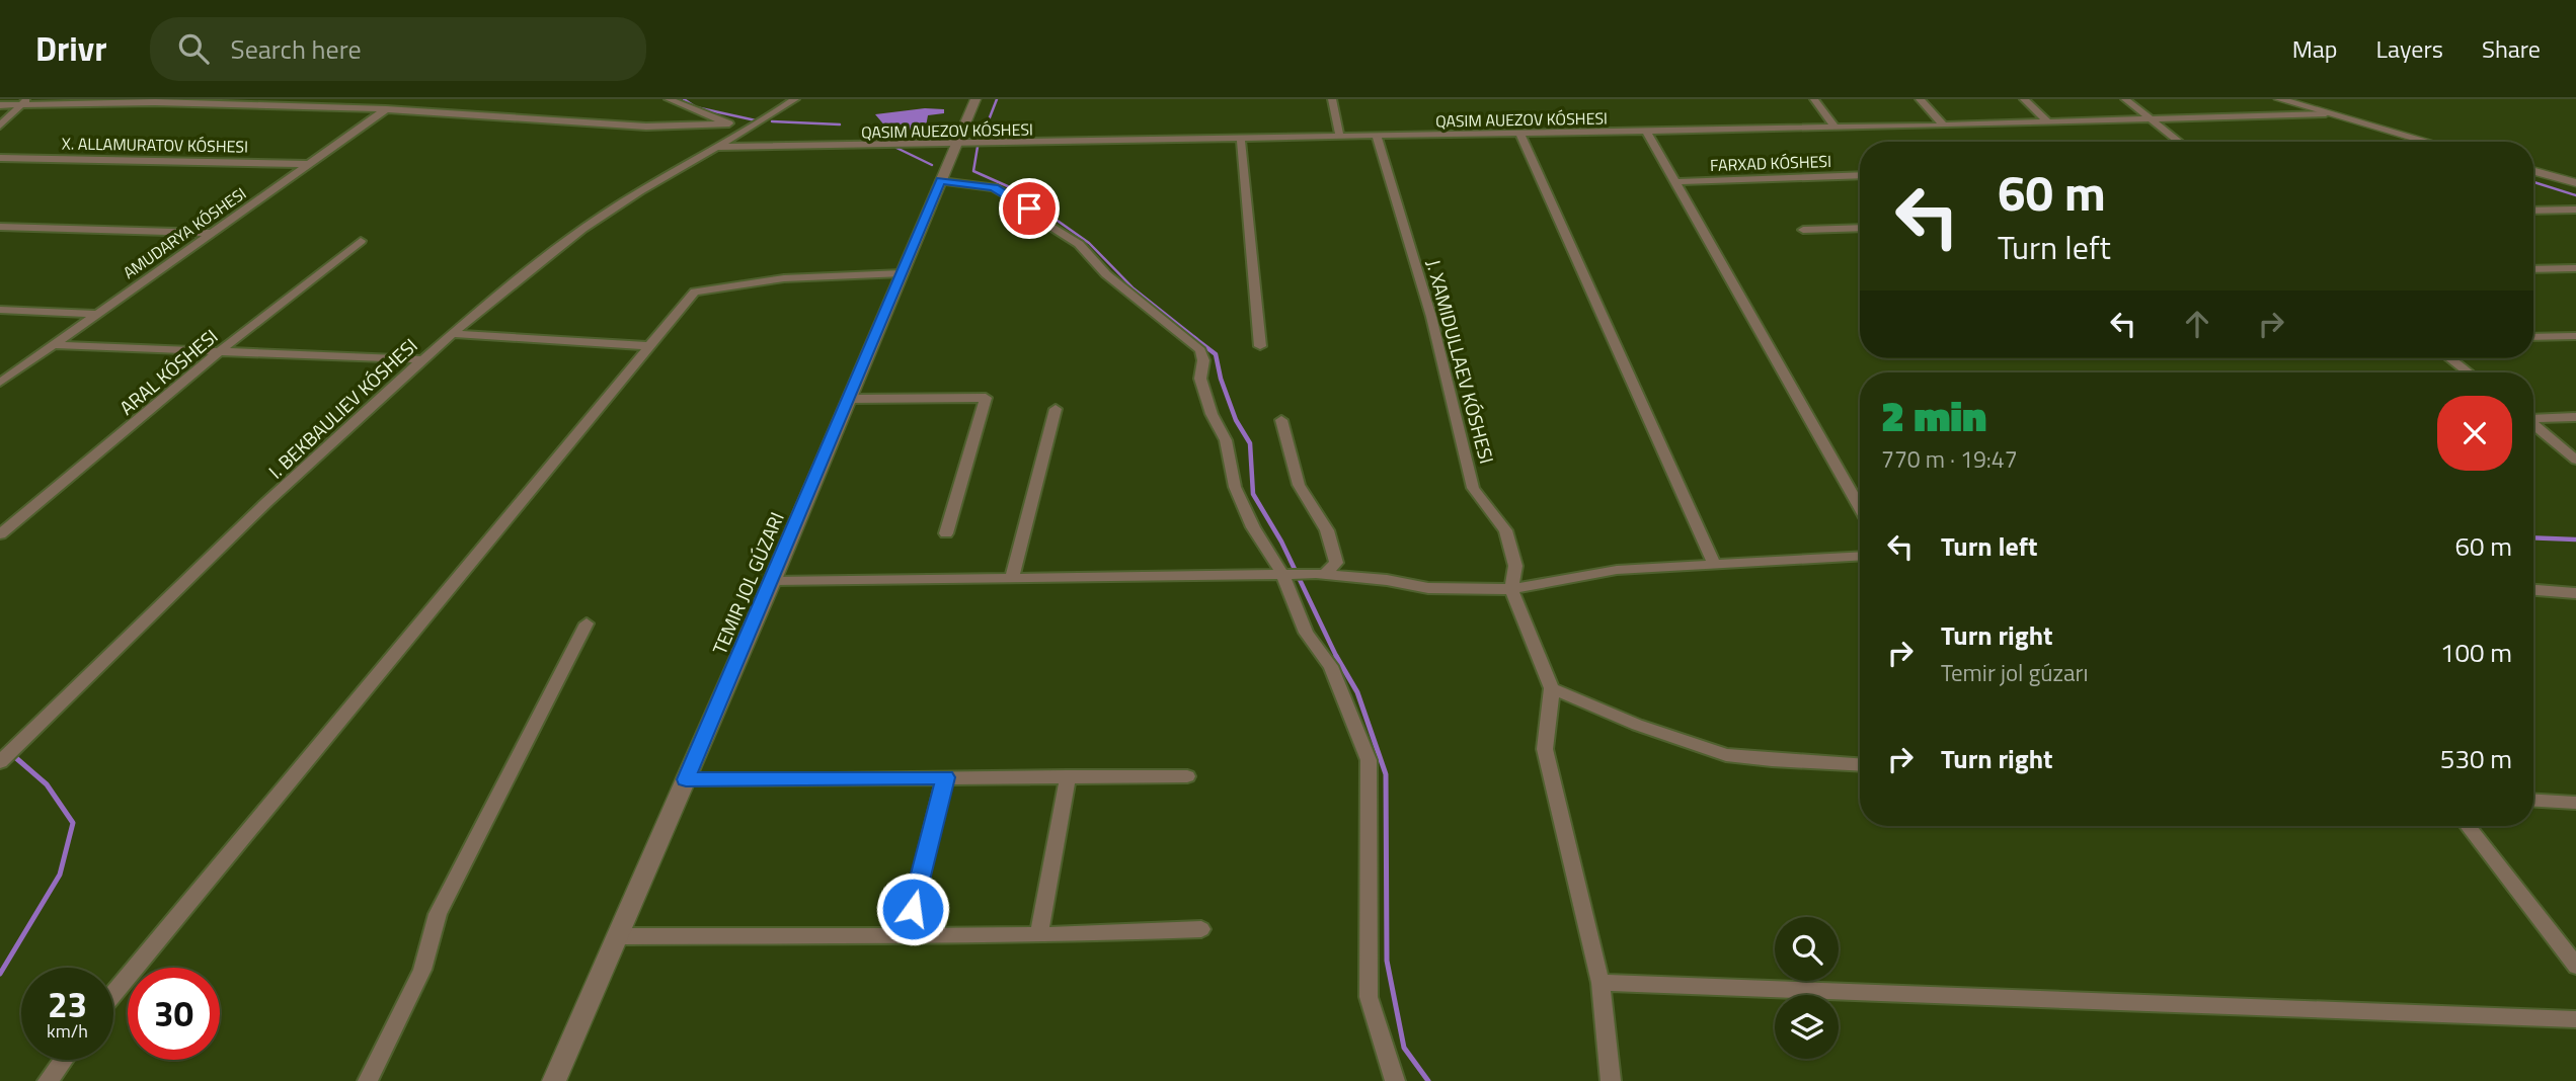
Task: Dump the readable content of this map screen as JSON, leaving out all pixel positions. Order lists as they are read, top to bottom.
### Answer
{
  "streets": {
    "street": [
      "X. ALLAMURATOV KÓSHESI",
      "FARXAD KÓSHESI",
      "AMUDARYA KÓSHESI",
      "J. XAMIDULLAEV KÓSHESI",
      "ARAL KÓSHESI",
      "I. BEKBAULIEV KÓSHESI"
    ]
  },
  "crossings": [
    ["X. ALLAMURATOV KÓSHESI", "AMUDARYA KÓSHESI"]
  ],
  "page": {
    "header": "Drivr",
    "search": "Search here",
    "nav": ["Map", "Layers", "Share"],
    "turn": ["60 m", "Turn left"],
    "heading": ["2 min", "770 m · 19:47"],
    "list": [
      {
        "name": "Turn left",
        "value": "60 m"
      },
      {
        "name": "Turn right",
        "note": "Temir jol gúzarı",
        "value": "100 m"
      },
      {
        "name": "Turn right",
        "value": "530 m"
      }
    ],
    "speed": "23 km/h",
    "limit": "30"
  }
}
